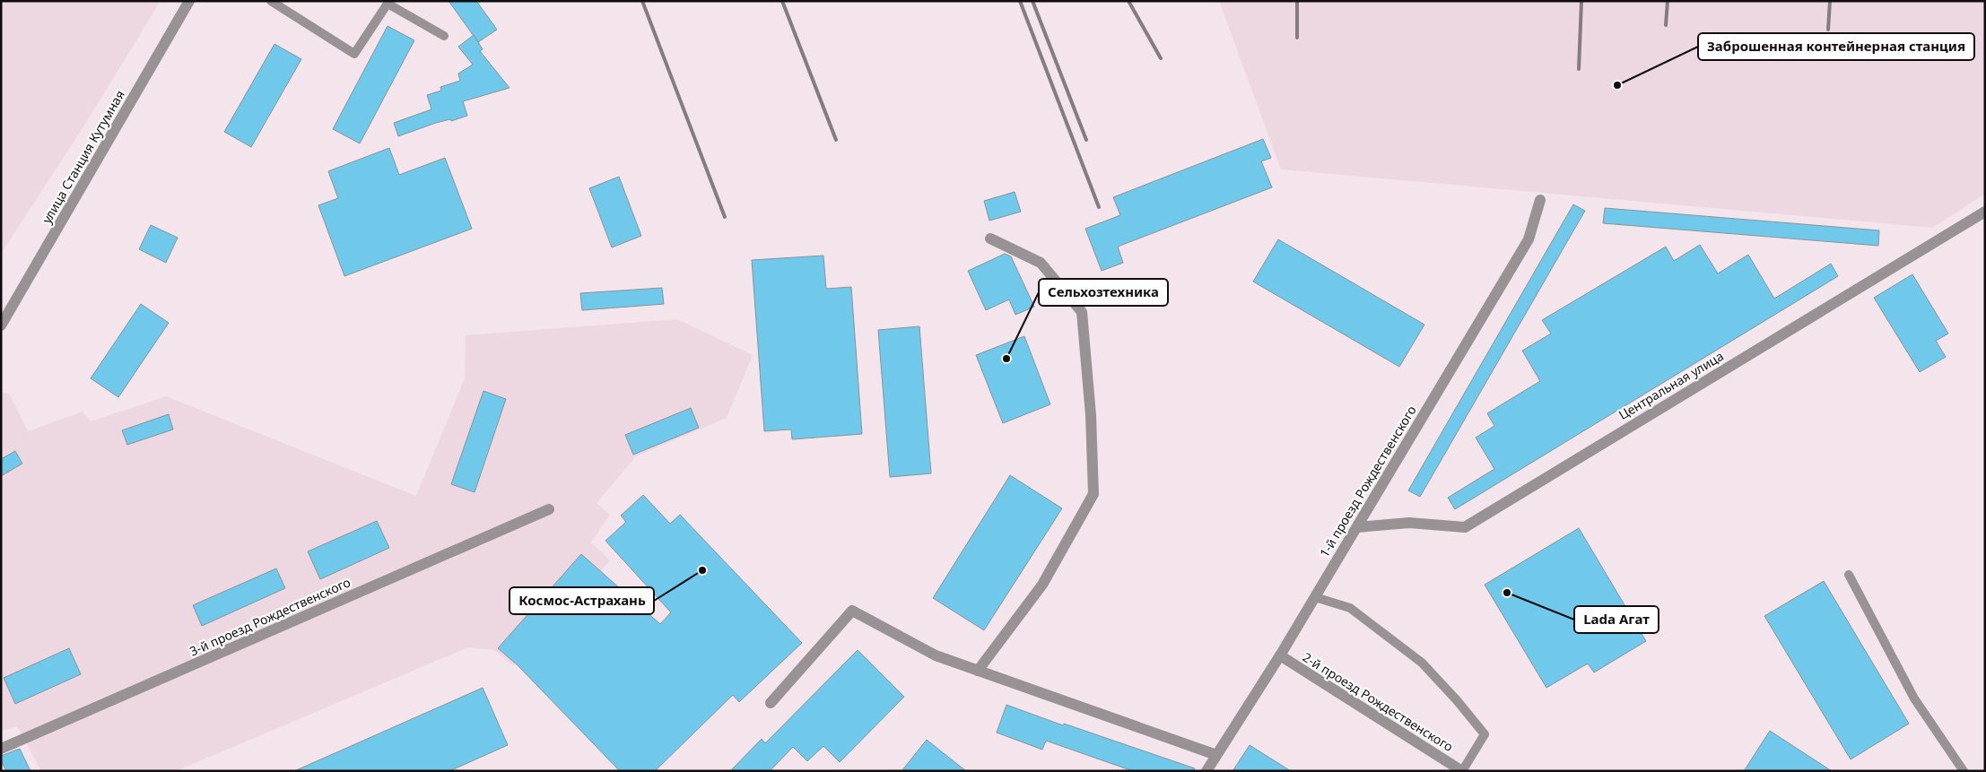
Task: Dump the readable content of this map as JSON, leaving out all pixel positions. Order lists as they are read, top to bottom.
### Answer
{
  "streets": {
    "street": [
      "улица Станция Кутумная",
      "Центральная улица",
      "1-й проезд Рождественского",
      "3-й проезд Рождественского",
      "2-й проезд Рождественского"
    ]
  },
  "crossings": [
    ["Центральная улица", "1-й проезд Рождественского"],
    ["1-й проезд Рождественского", "2-й проезд Рождественского"]
  ],
  "places": [
    "Заброшенная контейнерная станция",
    "Сельхозтехника",
    "Космос-Астрахань",
    "Lada Агат"
  ]
}
